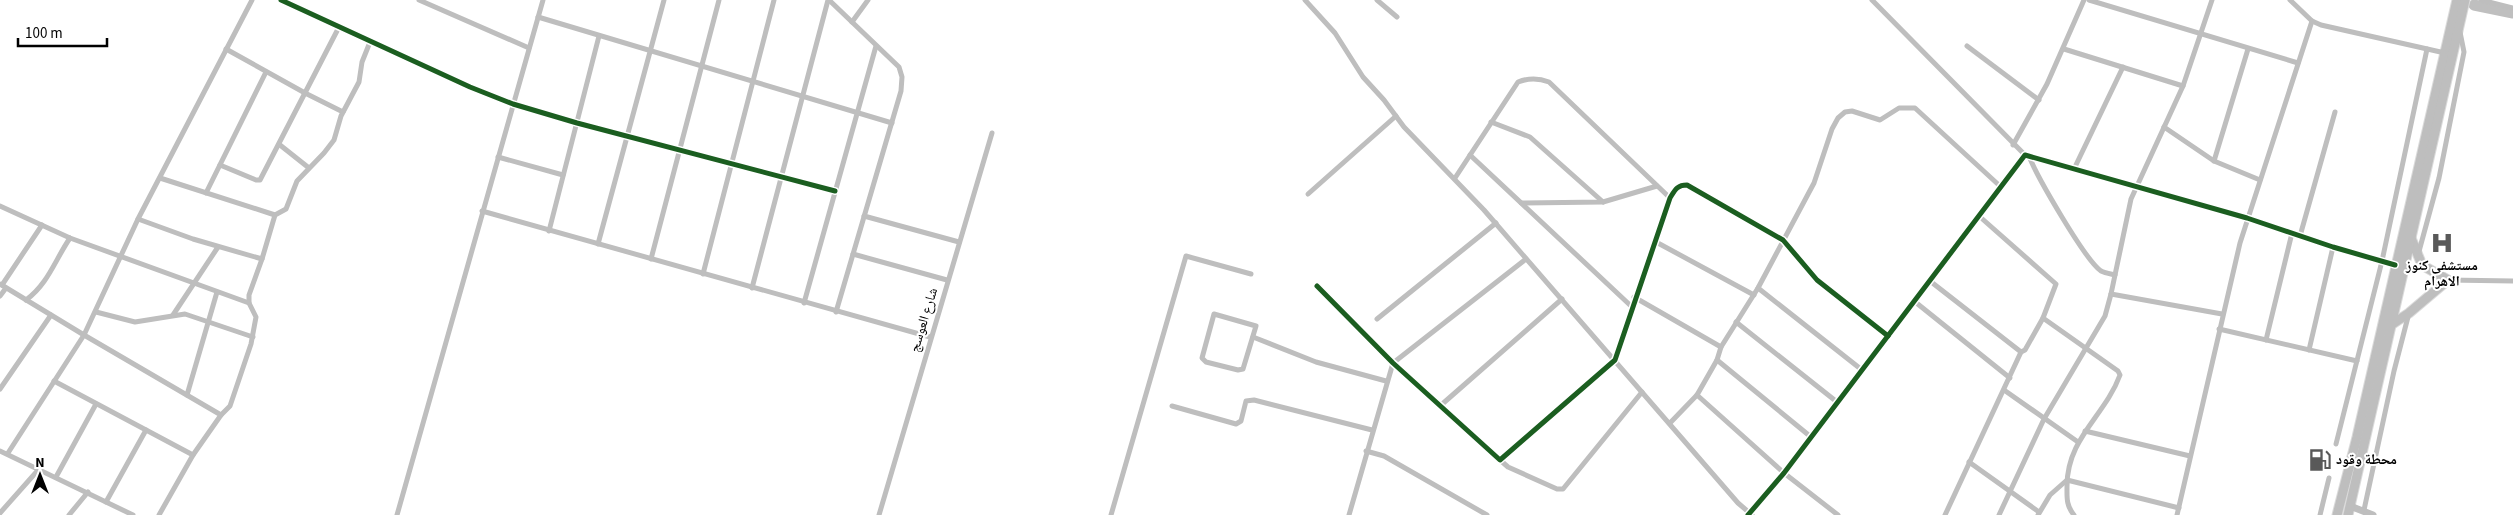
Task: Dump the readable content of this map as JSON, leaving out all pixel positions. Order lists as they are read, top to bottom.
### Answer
{
  "streets": {
    "street": ["شارع العوسج"]
  },
  "places": {
    "hospital": ["مستشفى كنوز الاهرام"],
    "fuel station": ["محطة وقود"]
  },
  "scale_bar": "100 m",
  "north": "top"
}
